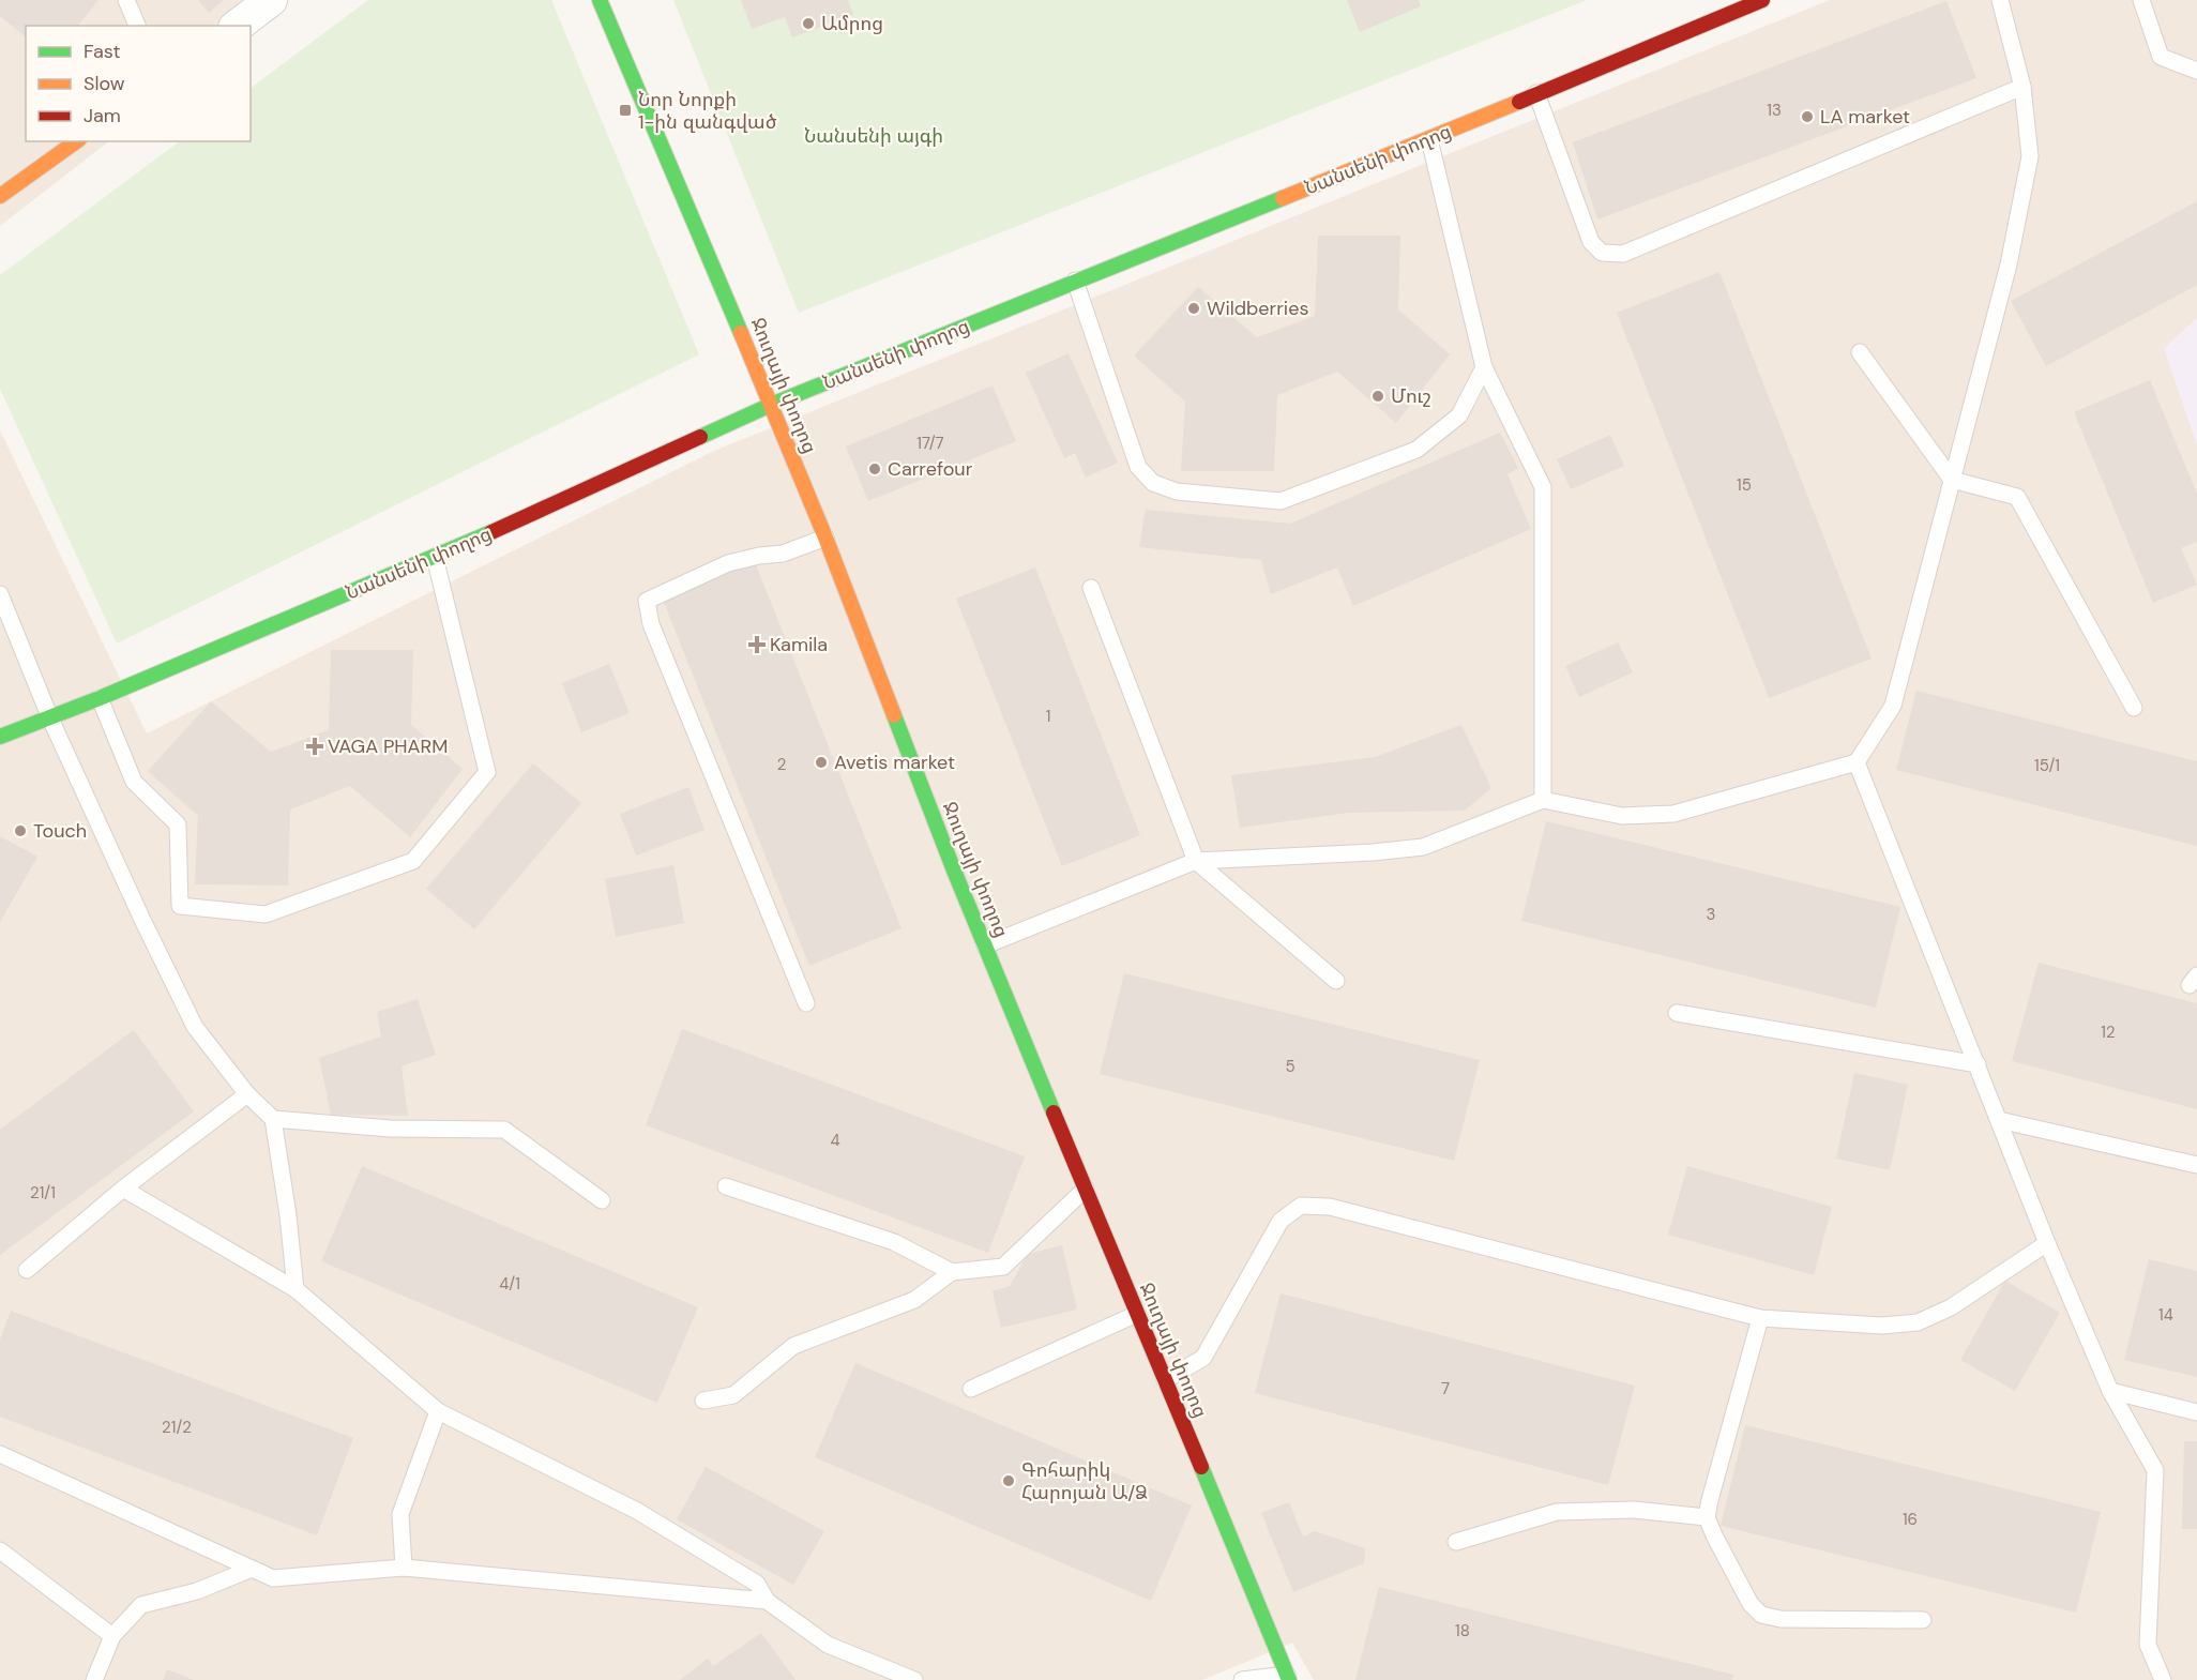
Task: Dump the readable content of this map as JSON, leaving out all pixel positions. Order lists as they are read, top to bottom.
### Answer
{
  "streets": {
    "street": ["Նանսենի փողոց", "Ջուղայի փողոց"]
  },
  "crossings": [
    ["Նանսենի փողոց", "Ջուղայի փողոց"]
  ],
  "parks": ["Նանսենի այգի"],
  "places": {
    "other": [
      "Ամրոց",
      "LA market",
      "Wildberries",
      "Մուշ",
      "Carrefour",
      "Avetis market",
      "Touch",
      "Գոհարիկ Հարոյան Ա/Ձ"
    ],
    "transit": ["Նոր Նորքի 1-ին զանգված"],
    "health": ["Kamila", "VAGA PHARM"]
  },
  "house_numbers": [
    "13",
    "17/7",
    "15",
    "1",
    "2",
    "15/1",
    "3",
    "12",
    "5",
    "4",
    "21/1",
    "4/1",
    "14",
    "7",
    "21/2",
    "16",
    "18"
  ],
  "legend": ["Fast", "Slow", "Jam"]
}
